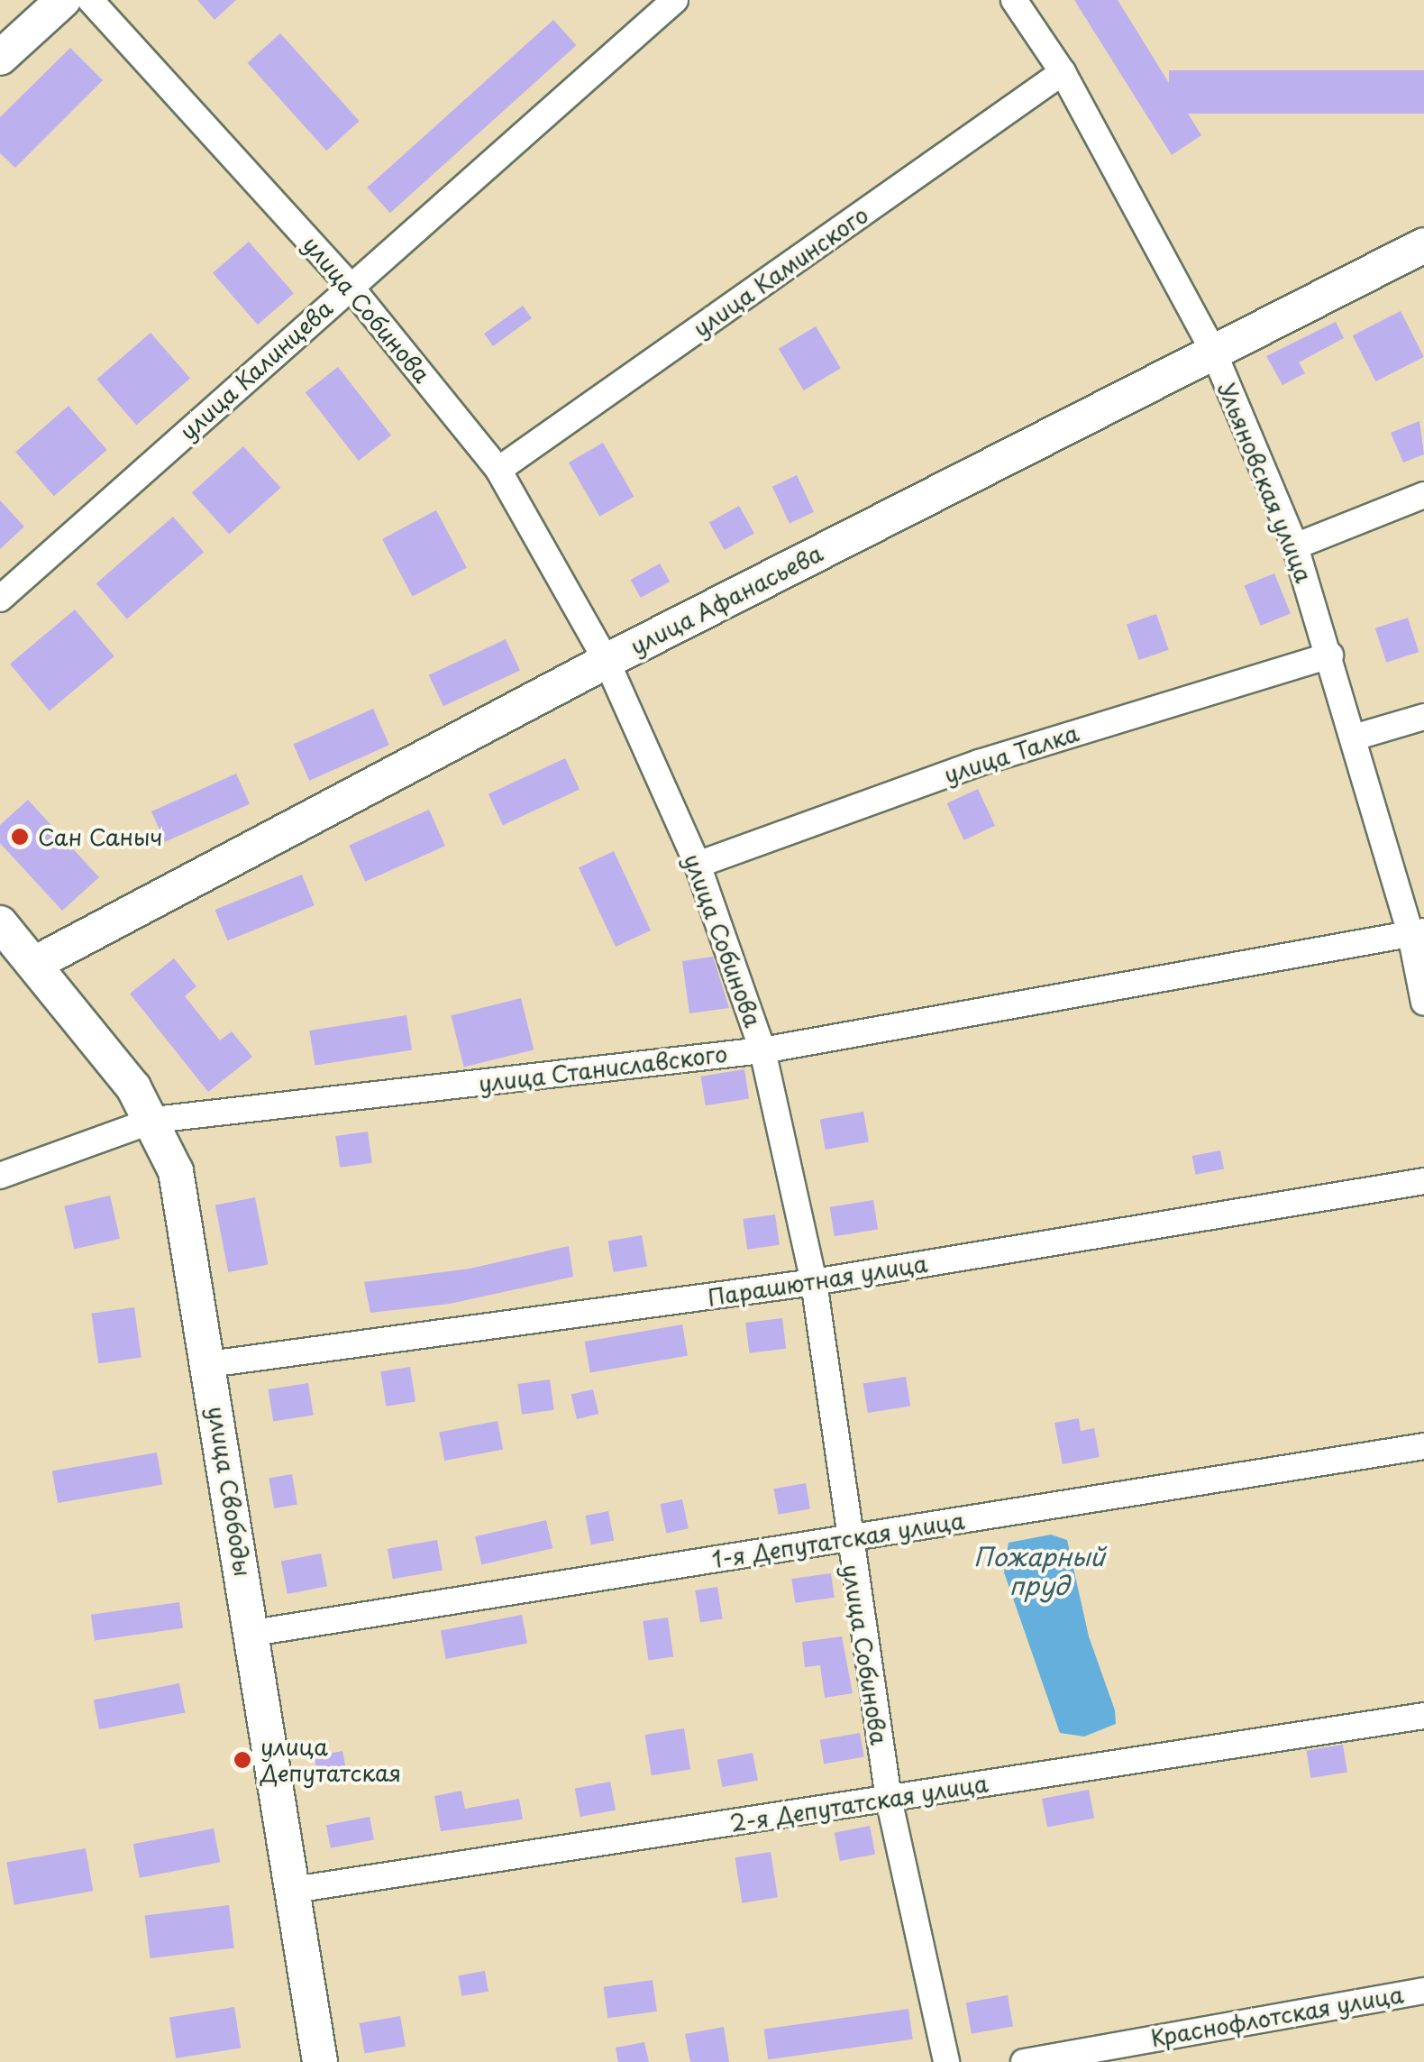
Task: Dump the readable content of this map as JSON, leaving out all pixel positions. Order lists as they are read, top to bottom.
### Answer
{
  "streets": {
    "street": [
      "улица Каминского",
      "улица Собинова",
      "улица Калинцева",
      "Ульяновская улица",
      "улица Афанасьева",
      "улица Талка",
      "улица Станиславского",
      "Парашютная улица",
      "улица Свободы",
      "1-я Депутатская улица",
      "2-я Депутатская улица",
      "Краснофлотская улица"
    ]
  },
  "crossings": [
    ["улица Каминского", "улица Собинова"],
    ["улица Каминского", "Ульяновская улица"],
    ["улица Собинова", "улица Калинцева"],
    ["улица Собинова", "улица Афанасьева"],
    ["улица Собинова", "улица Талка"],
    ["улица Собинова", "улица Станиславского"],
    ["улица Собинова", "Парашютная улица"],
    ["улица Собинова", "1-я Депутатская улица"],
    ["улица Собинова", "2-я Депутатская улица"],
    ["Ульяновская улица", "улица Афанасьева"],
    ["Ульяновская улица", "улица Талка"],
    ["Ульяновская улица", "улица Станиславского"],
    ["улица Афанасьева", "улица Свободы"],
    ["улица Станиславского", "улица Свободы"],
    ["Парашютная улица", "улица Свободы"],
    ["улица Свободы", "1-я Депутатская улица"],
    ["улица Свободы", "2-я Депутатская улица"]
  ],
  "water": ["Пожарный пруд"],
  "places": ["Сан Саныч", "улица Депутатская"]
}
